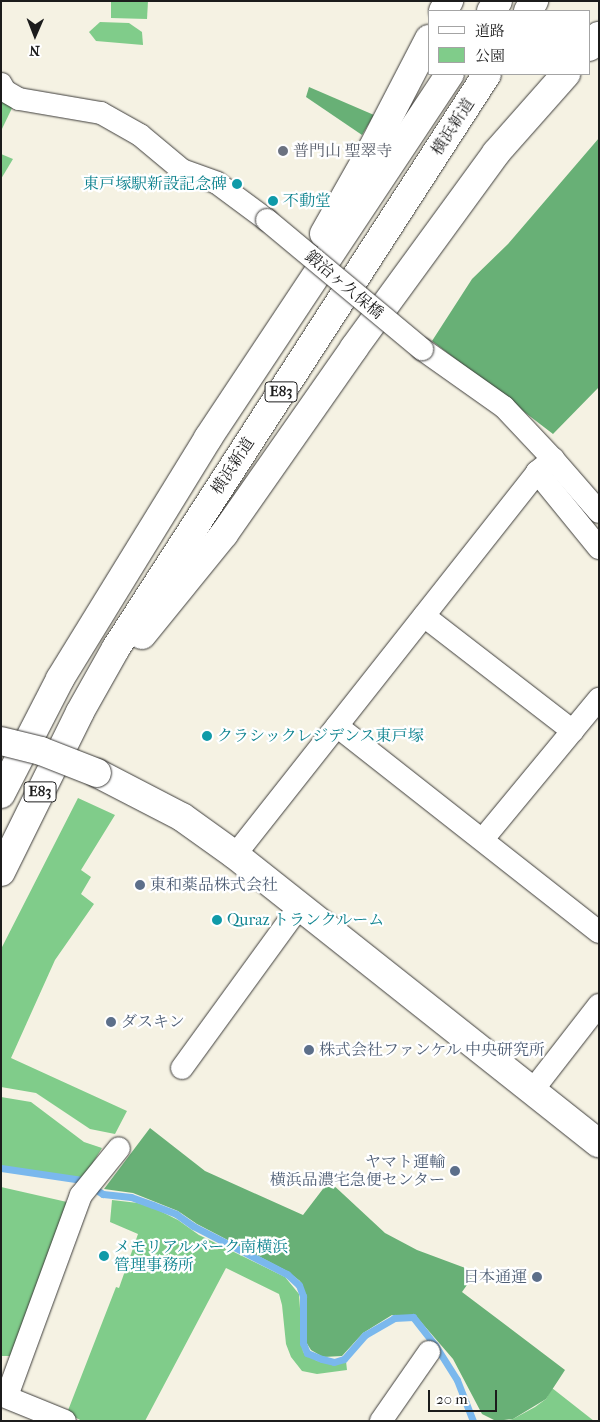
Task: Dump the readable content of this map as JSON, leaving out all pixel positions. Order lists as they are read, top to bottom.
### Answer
{
  "streets": {
    "main road": ["横浜新道", "E83"],
    "street": ["鍛治ヶ久保橋"]
  },
  "places": [
    "普門山 聖翠寺",
    "東戸塚駅新設記念碑",
    "不動堂",
    "クラシックレジデンス東戸塚",
    "東和薬品株式会社",
    "Quraz トランクルーム",
    "ダスキン",
    "株式会社ファンケル 中央研究所",
    "ヤマト運輸 横浜品濃宅急便センター",
    "メモリアルパーク南横浜 管理事務所",
    "日本通運"
  ],
  "legend": ["道路", "公園"],
  "scale_bar": "20 m",
  "north": "bottom"
}
